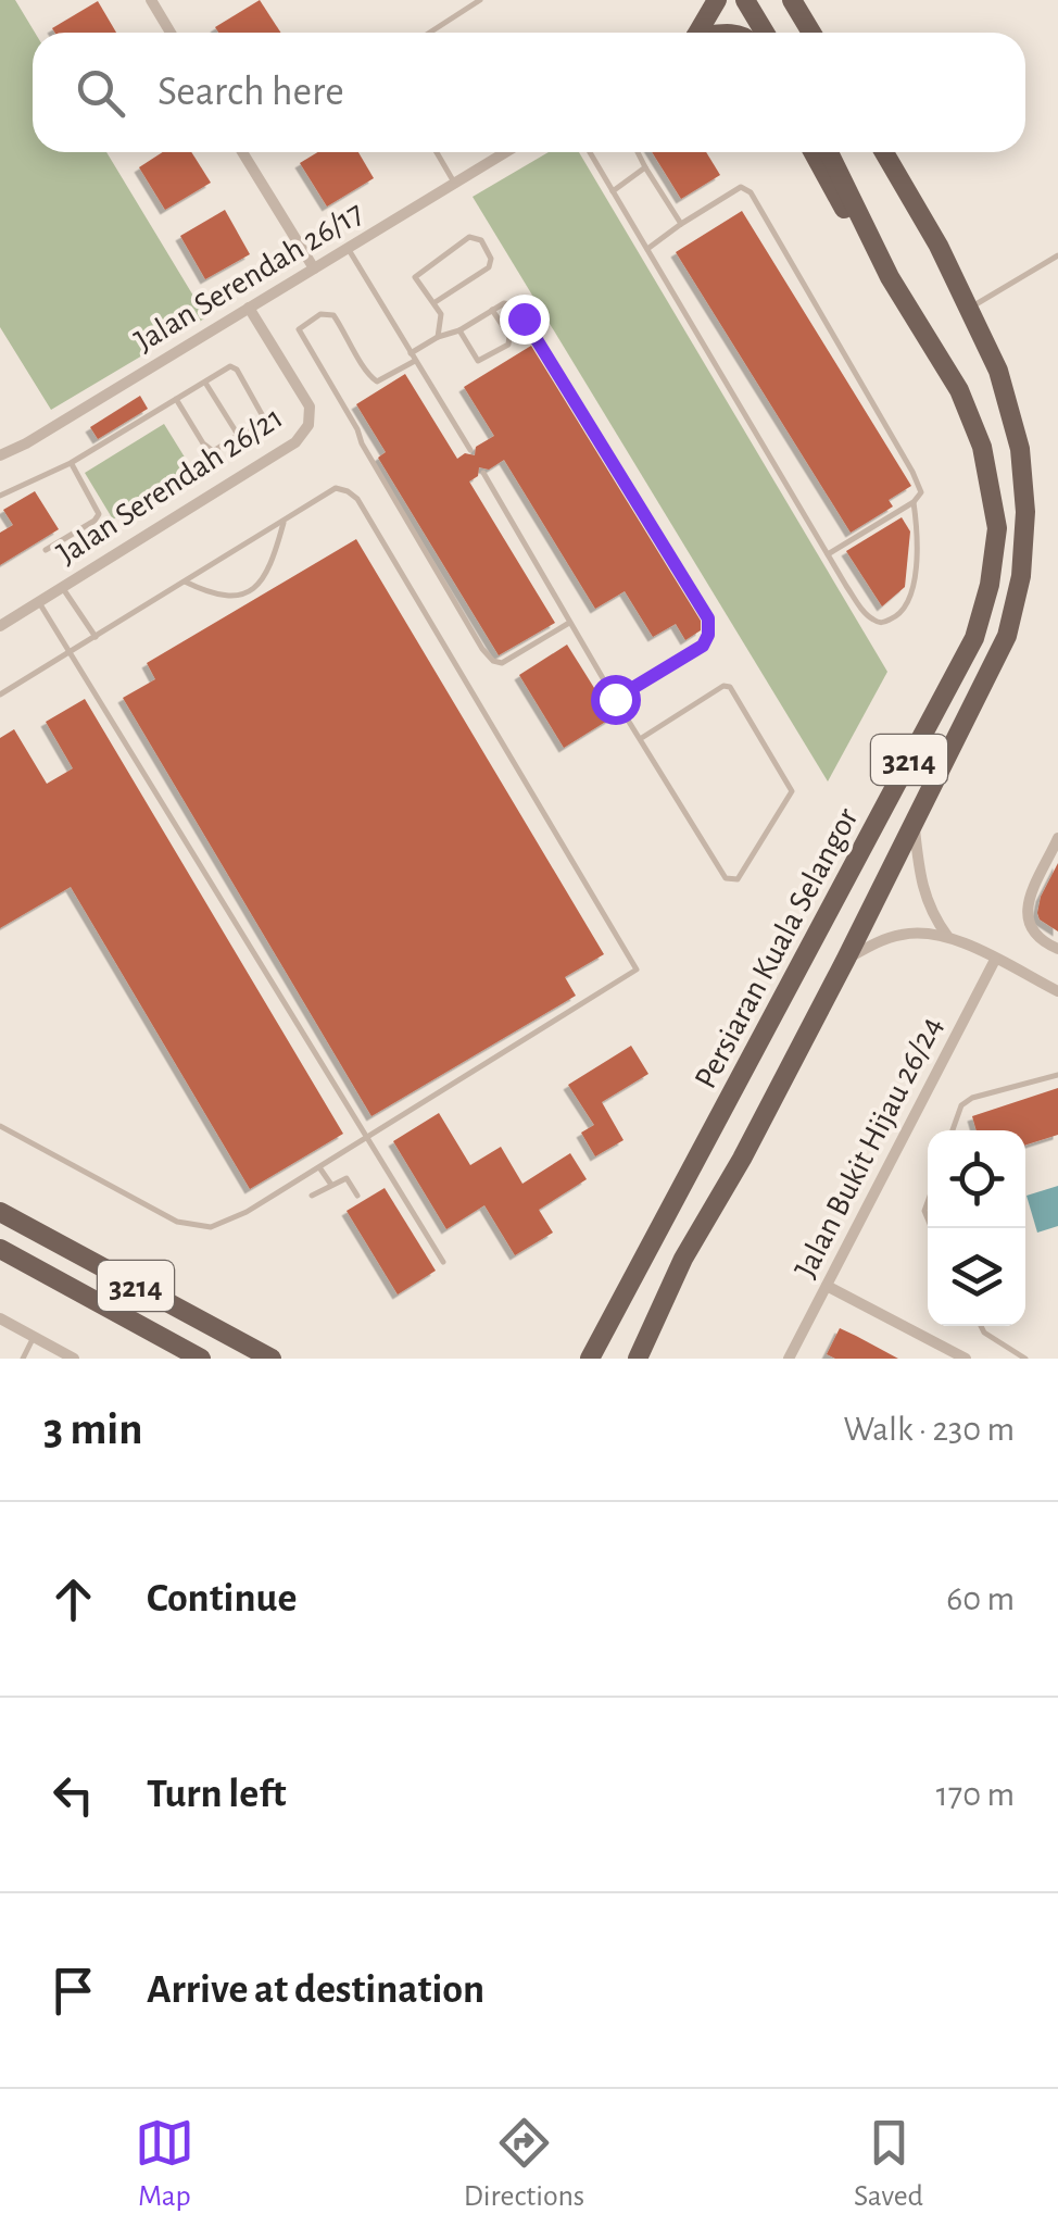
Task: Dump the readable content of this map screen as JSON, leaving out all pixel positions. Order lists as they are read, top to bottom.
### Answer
{
  "streets": {
    "main road": ["3214", "Persiaran Kuala Selangor"],
    "street": ["Jalan Serendah 26/17", "Jalan Serendah 26/21", "Jalan Bukit Hijau 26/24"]
  },
  "crossings": [
    ["Jalan Serendah 26/17", "Jalan Serendah 26/21"]
  ],
  "page": {
    "search": "Search here",
    "heading": ["3 min", "Walk · 230 m"],
    "list": [
      ["Continue", "60 m"],
      ["Turn left", "170 m"],
      "Arrive at destination"
    ],
    "nav": ["Map", "Directions", "Saved"]
  }
}
